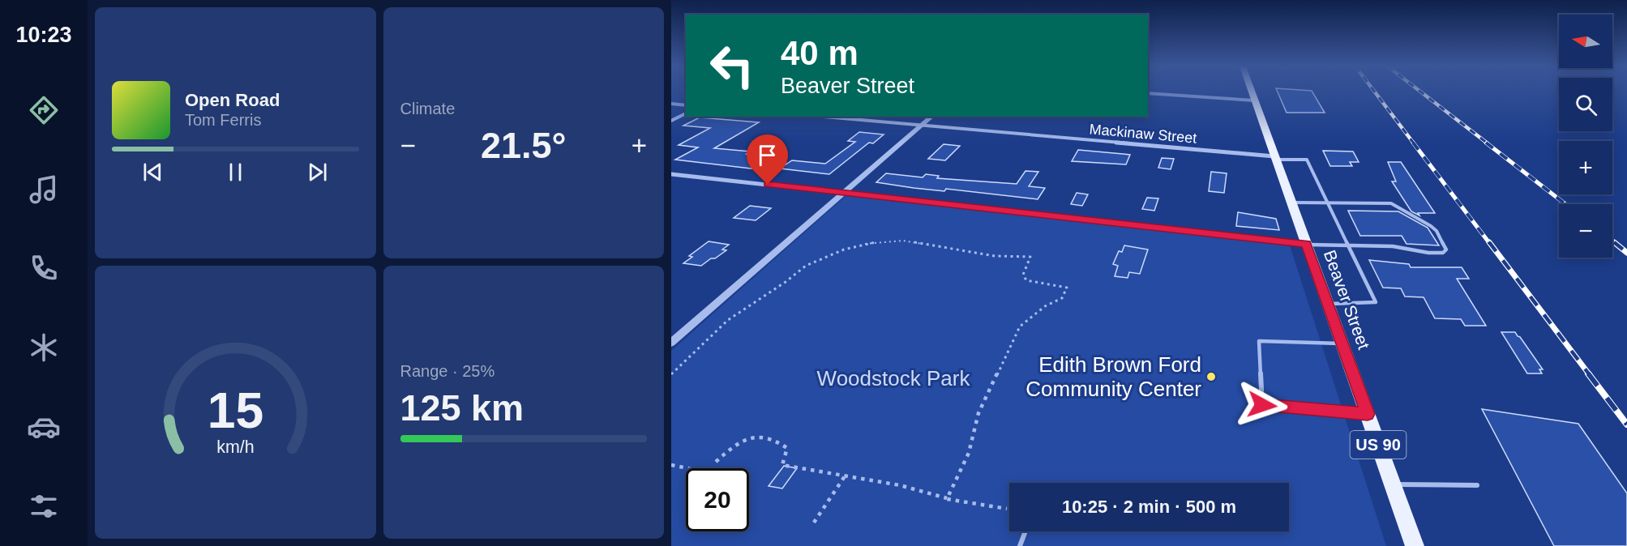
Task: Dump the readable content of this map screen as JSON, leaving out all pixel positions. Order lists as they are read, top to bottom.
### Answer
{
  "streets": {
    "main road": ["Beaver Street", "US 90"],
    "street": ["Mackinaw Street"]
  },
  "crossings": [
    ["Mackinaw Street", "Beaver Street"]
  ],
  "parks": ["Woodstock Park"],
  "places": ["Edith Brown Ford Community Center"],
  "north": "left",
  "page": {
    "tabs": "10:23",
    "tile": [
      "Climate",
      ["Range · 25%", "125 km"]
    ],
    "map_buttons": ["+", "−"],
    "turn": ["40 m", "Beaver Street"],
    "song": ["Open Road", "Tom Ferris"],
    "heat": ["−", "21.5°", "+"],
    "limit": "20",
    "trip": "10:25 · 2 min · 500 m",
    "gauge": ["15", "km/h"]
  }
}
